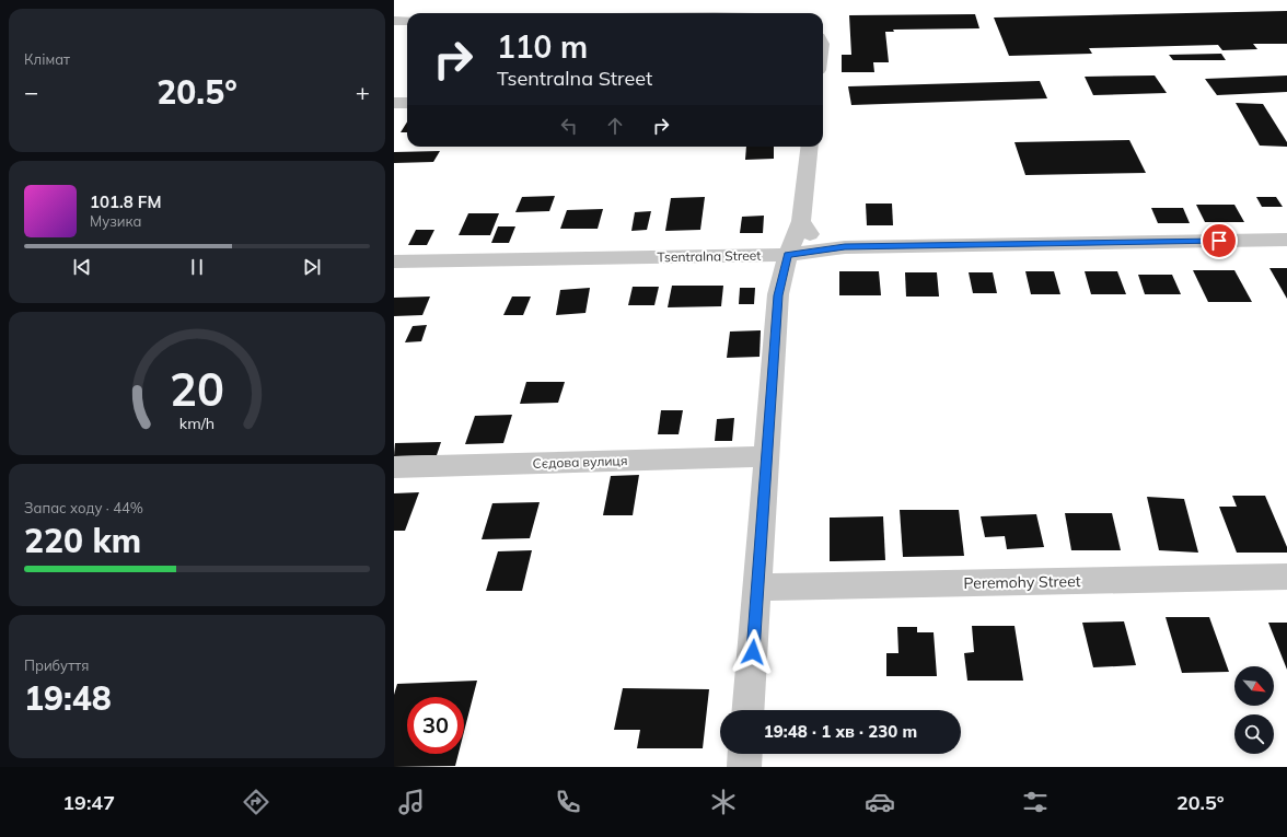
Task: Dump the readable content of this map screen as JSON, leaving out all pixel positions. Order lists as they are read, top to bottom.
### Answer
{
  "streets": {
    "street": ["Tsentralna Street", "Сєдова вулиця", "Peremohy Street"]
  },
  "north": "bottom right",
  "page": {
    "tile": [
      "Клімат",
      ["Запас ходу · 44%", "220 km"],
      ["Прибуття", "19:48"]
    ],
    "turn": ["110 m", "Tsentralna Street"],
    "heat": ["−", "20.5°", "+"],
    "song": ["101.8 FM", "Музика"],
    "limit": "30",
    "trip": "19:48 · 1 хв · 230 m",
    "tabs": ["19:47", "20.5°"],
    "gauge": ["20", "km/h"]
  }
}
